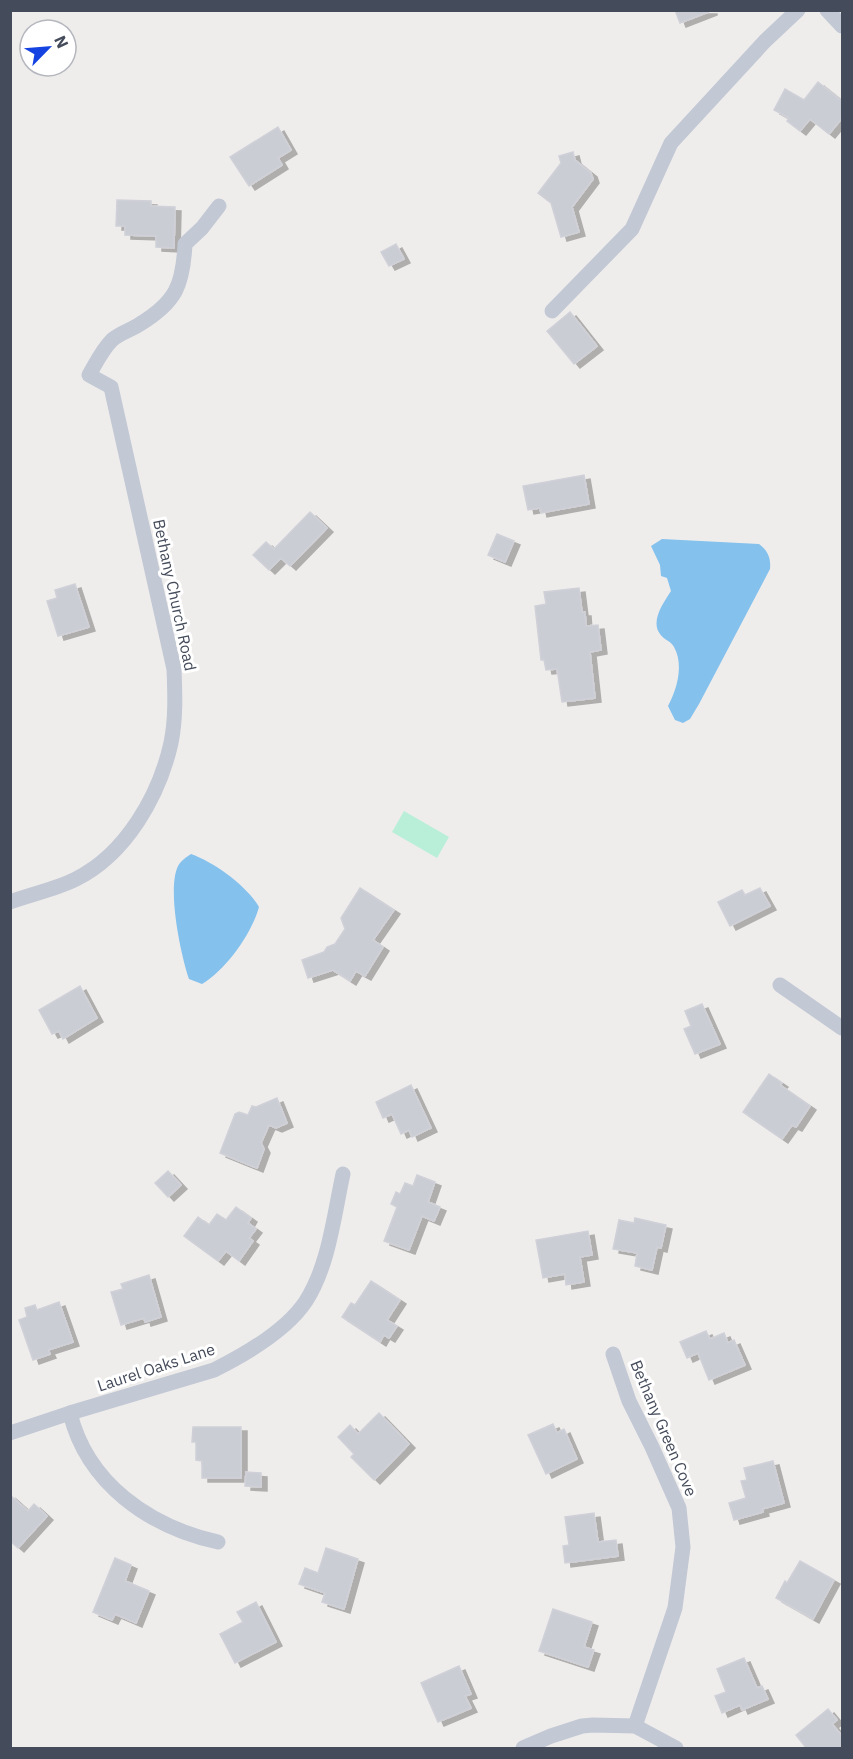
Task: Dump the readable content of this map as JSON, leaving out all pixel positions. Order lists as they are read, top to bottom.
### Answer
{
  "streets": {
    "street": ["Bethany Church Road", "Laurel Oaks Lane", "Bethany Green Cove"]
  },
  "north": "top right"
}
